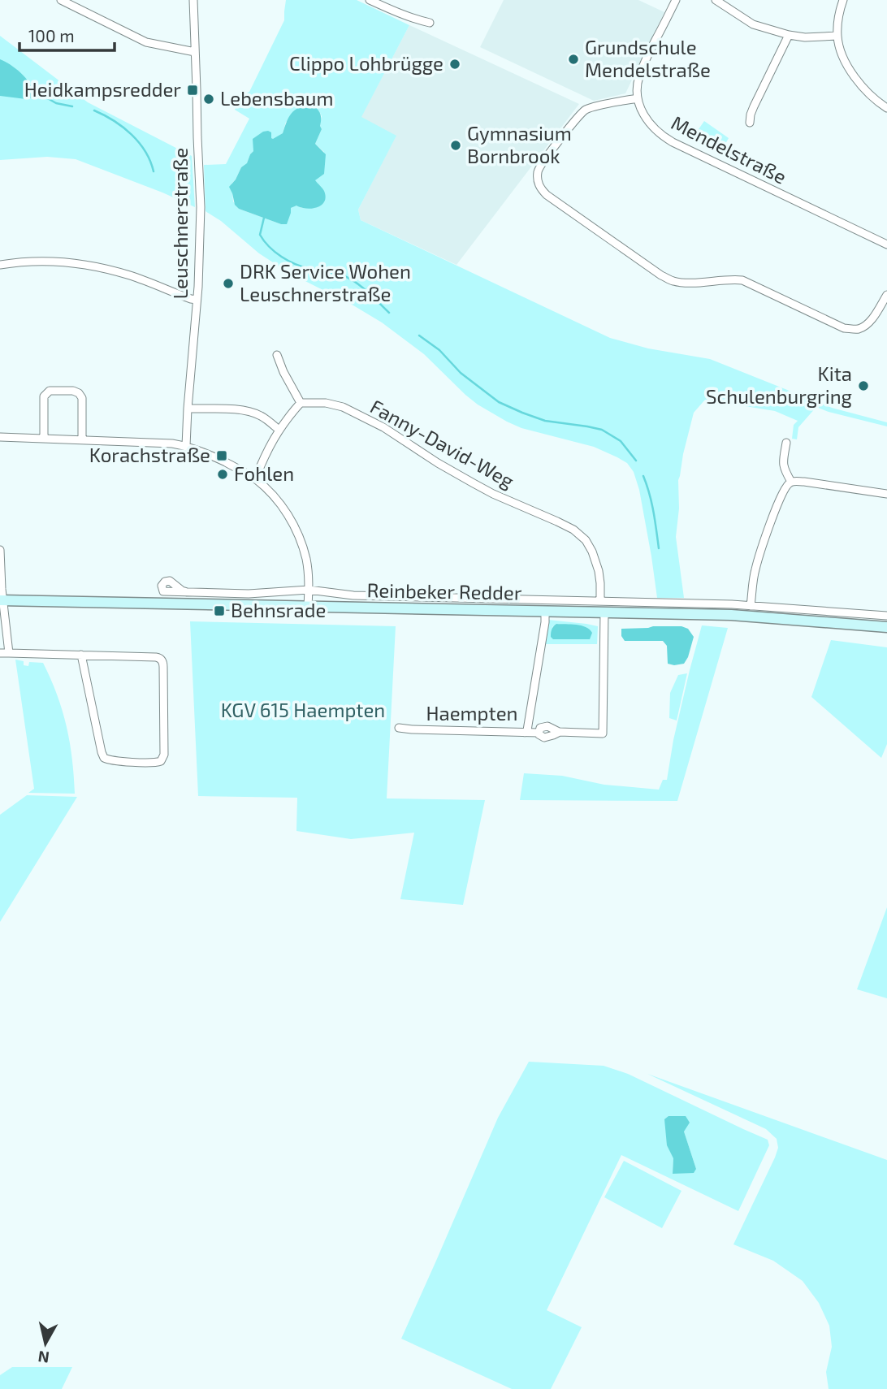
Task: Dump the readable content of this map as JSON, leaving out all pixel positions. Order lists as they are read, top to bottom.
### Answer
{
  "streets": {
    "main road": ["Reinbeker Redder"],
    "street": [
      "Mendelstraße",
      "Leuschnerstraße",
      "Fanny-David-Weg",
      "Haempten"
    ]
  },
  "crossings": [
    ["Fanny-David-Weg", "Reinbeker Redder"],
    ["Reinbeker Redder", "Haempten"]
  ],
  "parks": ["KGV 615 Haempten"],
  "places": {
    "other": [
      "Grundschule Mendelstraße",
      "Clippo Lohbrügge",
      "Lebensbaum",
      "Gymnasium Bornbrook",
      "DRK Service Wohen Leuschnerstraße",
      "Kita Schulenburgring",
      "Fohlen"
    ],
    "transit": ["Heidkampsredder", "Korachstraße", "Behnsrade"]
  },
  "scale_bar": "100 m",
  "north": "bottom"
}
